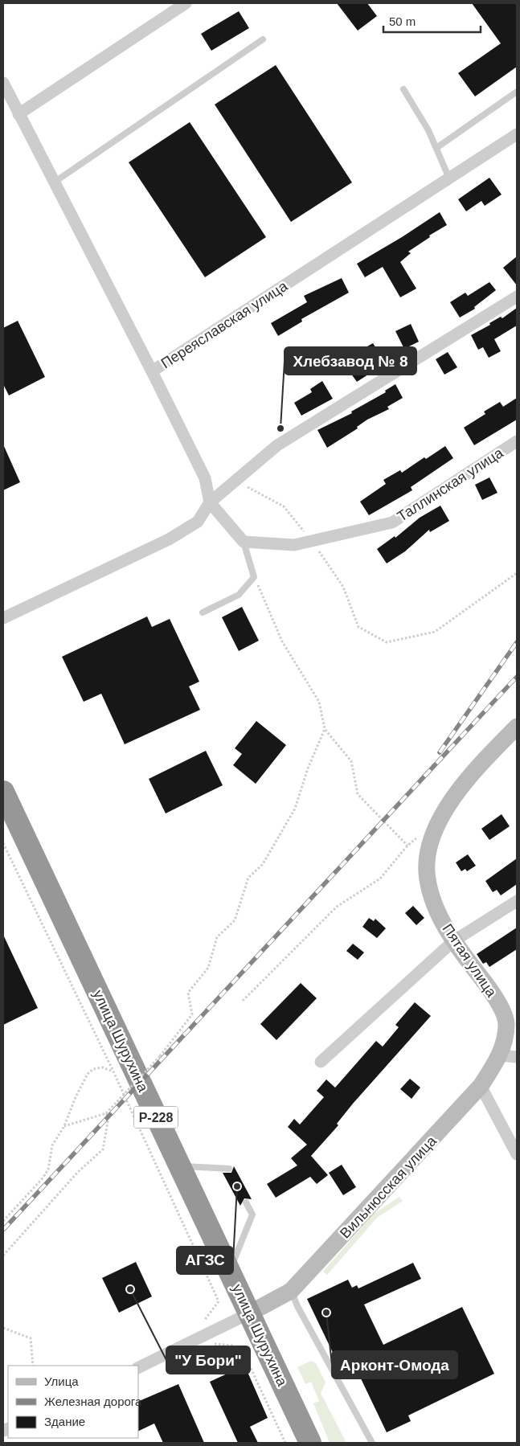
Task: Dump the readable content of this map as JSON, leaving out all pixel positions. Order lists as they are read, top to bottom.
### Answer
{
  "streets": {
    "highway": ["улица Шурухина", "Р-228"],
    "street": [
      "Переяславская улица",
      "Таллинская улица",
      "Пятая улица",
      "Вильнюсская улица"
    ]
  },
  "crossings": [
    ["Пятая улица", "Вильнюсская улица"],
    ["улица Шурухина", "Вильнюсская улица"]
  ],
  "places": [
    "Хлебзавод № 8",
    "АГЗС",
    "\"У Бори\"",
    "Арконт-Омода"
  ],
  "legend": ["Улица", "Железная дорога", "Здание"],
  "scale_bar": "50 m"
}
